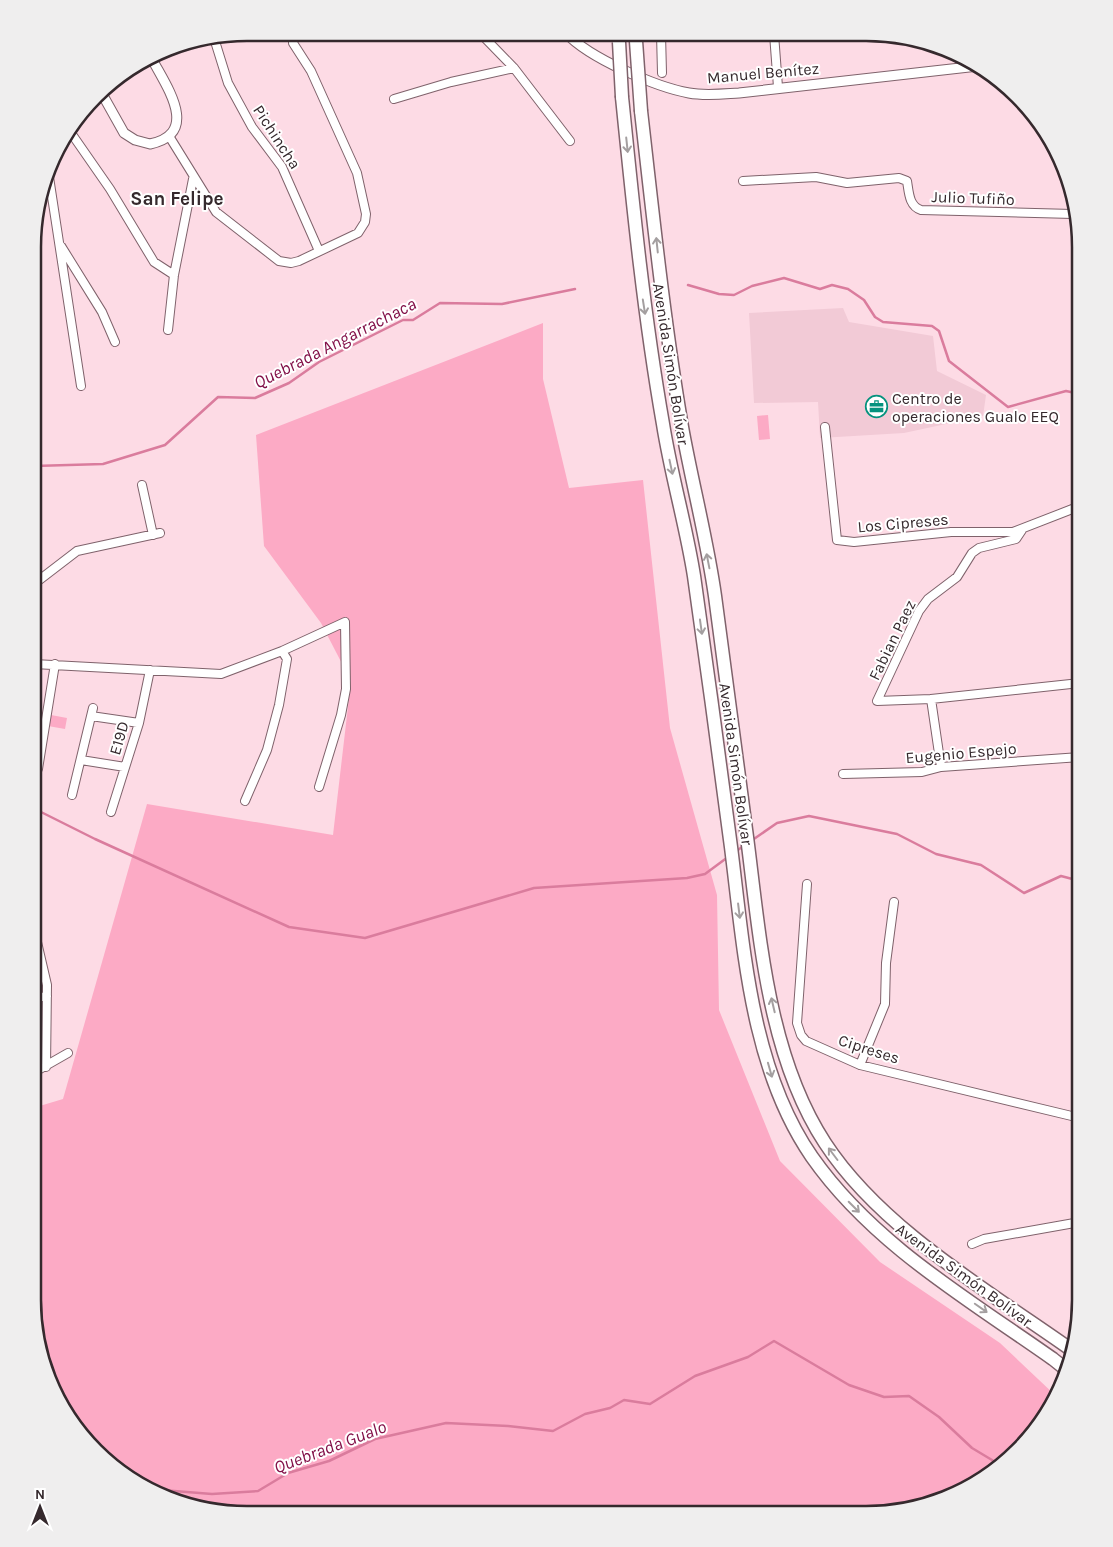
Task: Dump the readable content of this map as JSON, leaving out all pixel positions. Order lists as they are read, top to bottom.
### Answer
{
  "streets": {
    "highway": ["Avenida Simón Bolívar"],
    "street": [
      "Manuel Benítez",
      "Pichincha",
      "Julio Tufiño",
      "Los Cipreses",
      "Fabian Paez",
      "E19D",
      "Eugenio Espejo",
      "Cipreses"
    ]
  },
  "crossings": [
    ["Los Cipreses", "Fabian Paez"]
  ],
  "districts": ["San Felipe"],
  "water": ["Quebrada Angarrachaca", "Quebrada Gualo"],
  "places": {
    "office": ["Centro de operaciones Gualo EEQ"]
  },
  "north": "top"
}
